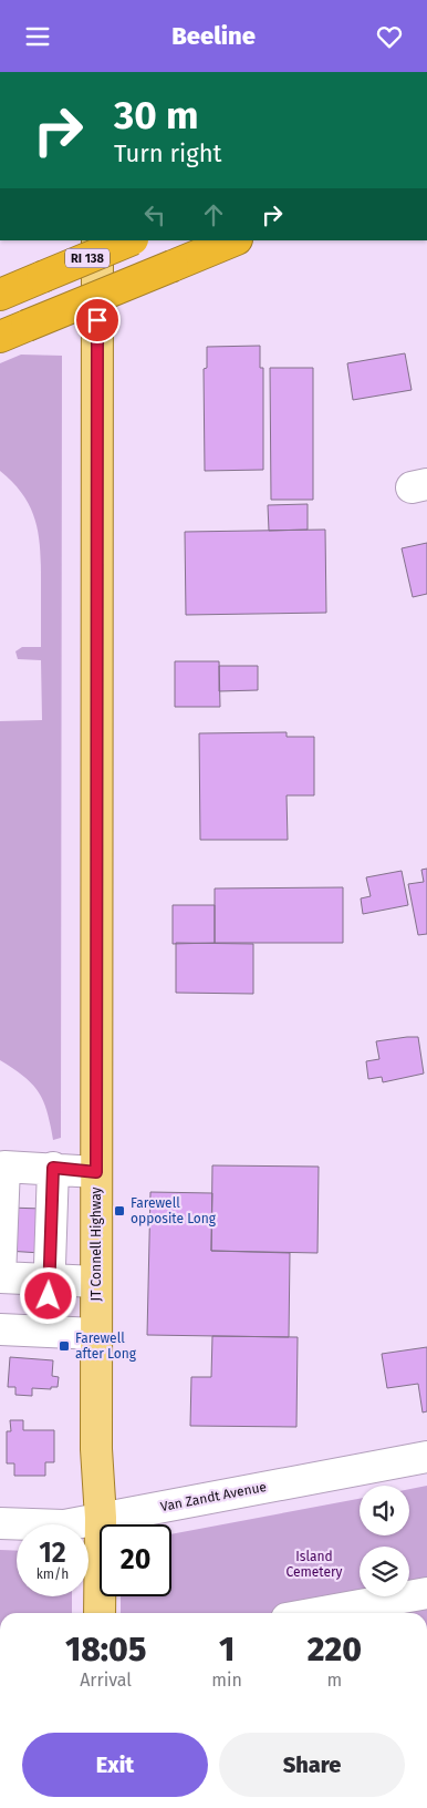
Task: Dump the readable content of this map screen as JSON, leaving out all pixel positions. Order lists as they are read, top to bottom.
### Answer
{
  "streets": {
    "highway": ["RI 138"],
    "main road": ["JT Connell Highway"],
    "street": ["Van Zandt Avenue"]
  },
  "crossings": [
    ["JT Connell Highway", "Van Zandt Avenue"]
  ],
  "parks": ["Island Cemetery"],
  "places": {
    "transit": ["Farewell opposite Long", "Farewell after Long"]
  },
  "page": {
    "header": "Beeline",
    "turn": ["30 m", "Turn right"],
    "speed": "12 km/h",
    "limit": "20",
    "eta": [
      "18:05",
      "Arrival",
      "1",
      "min",
      "220",
      "m"
    ],
    "buttons": ["Exit", "Share"]
  }
}
